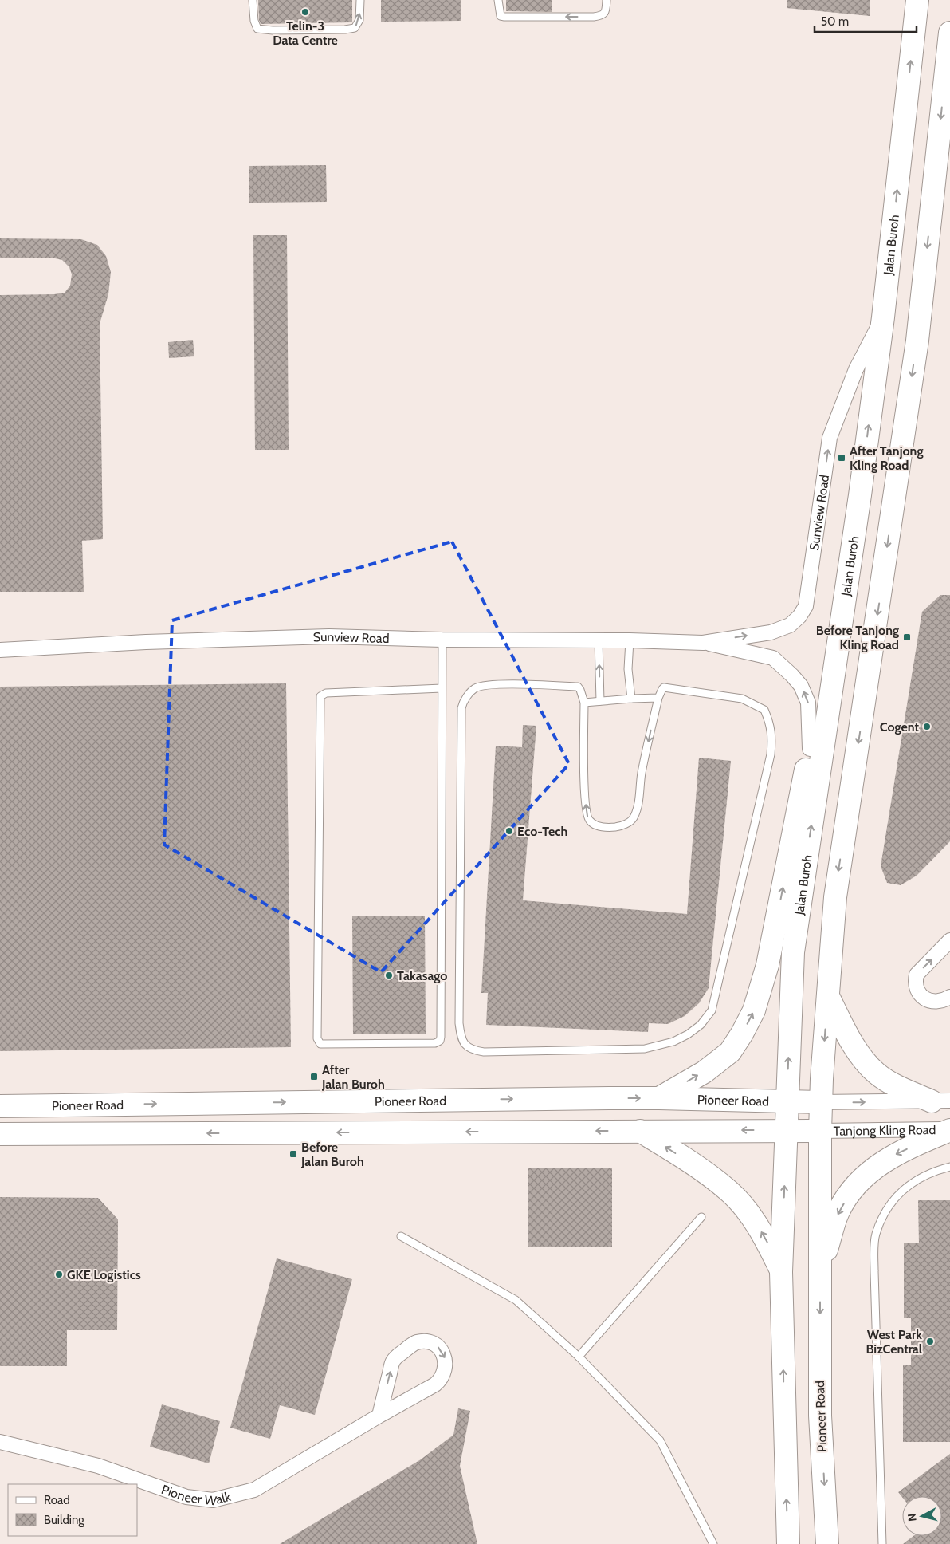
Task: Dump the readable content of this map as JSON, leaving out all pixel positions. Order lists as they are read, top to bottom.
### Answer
{
  "streets": {
    "main road": ["Jalan Buroh", "Pioneer Road"],
    "street": ["Sunview Road", "Tanjong Kling Road", "Pioneer Walk"]
  },
  "crossings": [
    ["Jalan Buroh", "Sunview Road"],
    ["Jalan Buroh", "Pioneer Road"],
    ["Pioneer Road", "Tanjong Kling Road"]
  ],
  "places": {
    "other": [
      "Telin-3 Data Centre",
      "Cogent",
      "Eco-Tech",
      "Takasago",
      "GKE Logistics",
      "West Park BizCentral"
    ],
    "transit": [
      "After Tanjong Kling Road",
      "Before Tanjong Kling Road",
      "After Jalan Buroh",
      "Before Jalan Buroh"
    ]
  },
  "legend": ["Road", "Building"],
  "scale_bar": "50 m",
  "north": "left"
}
